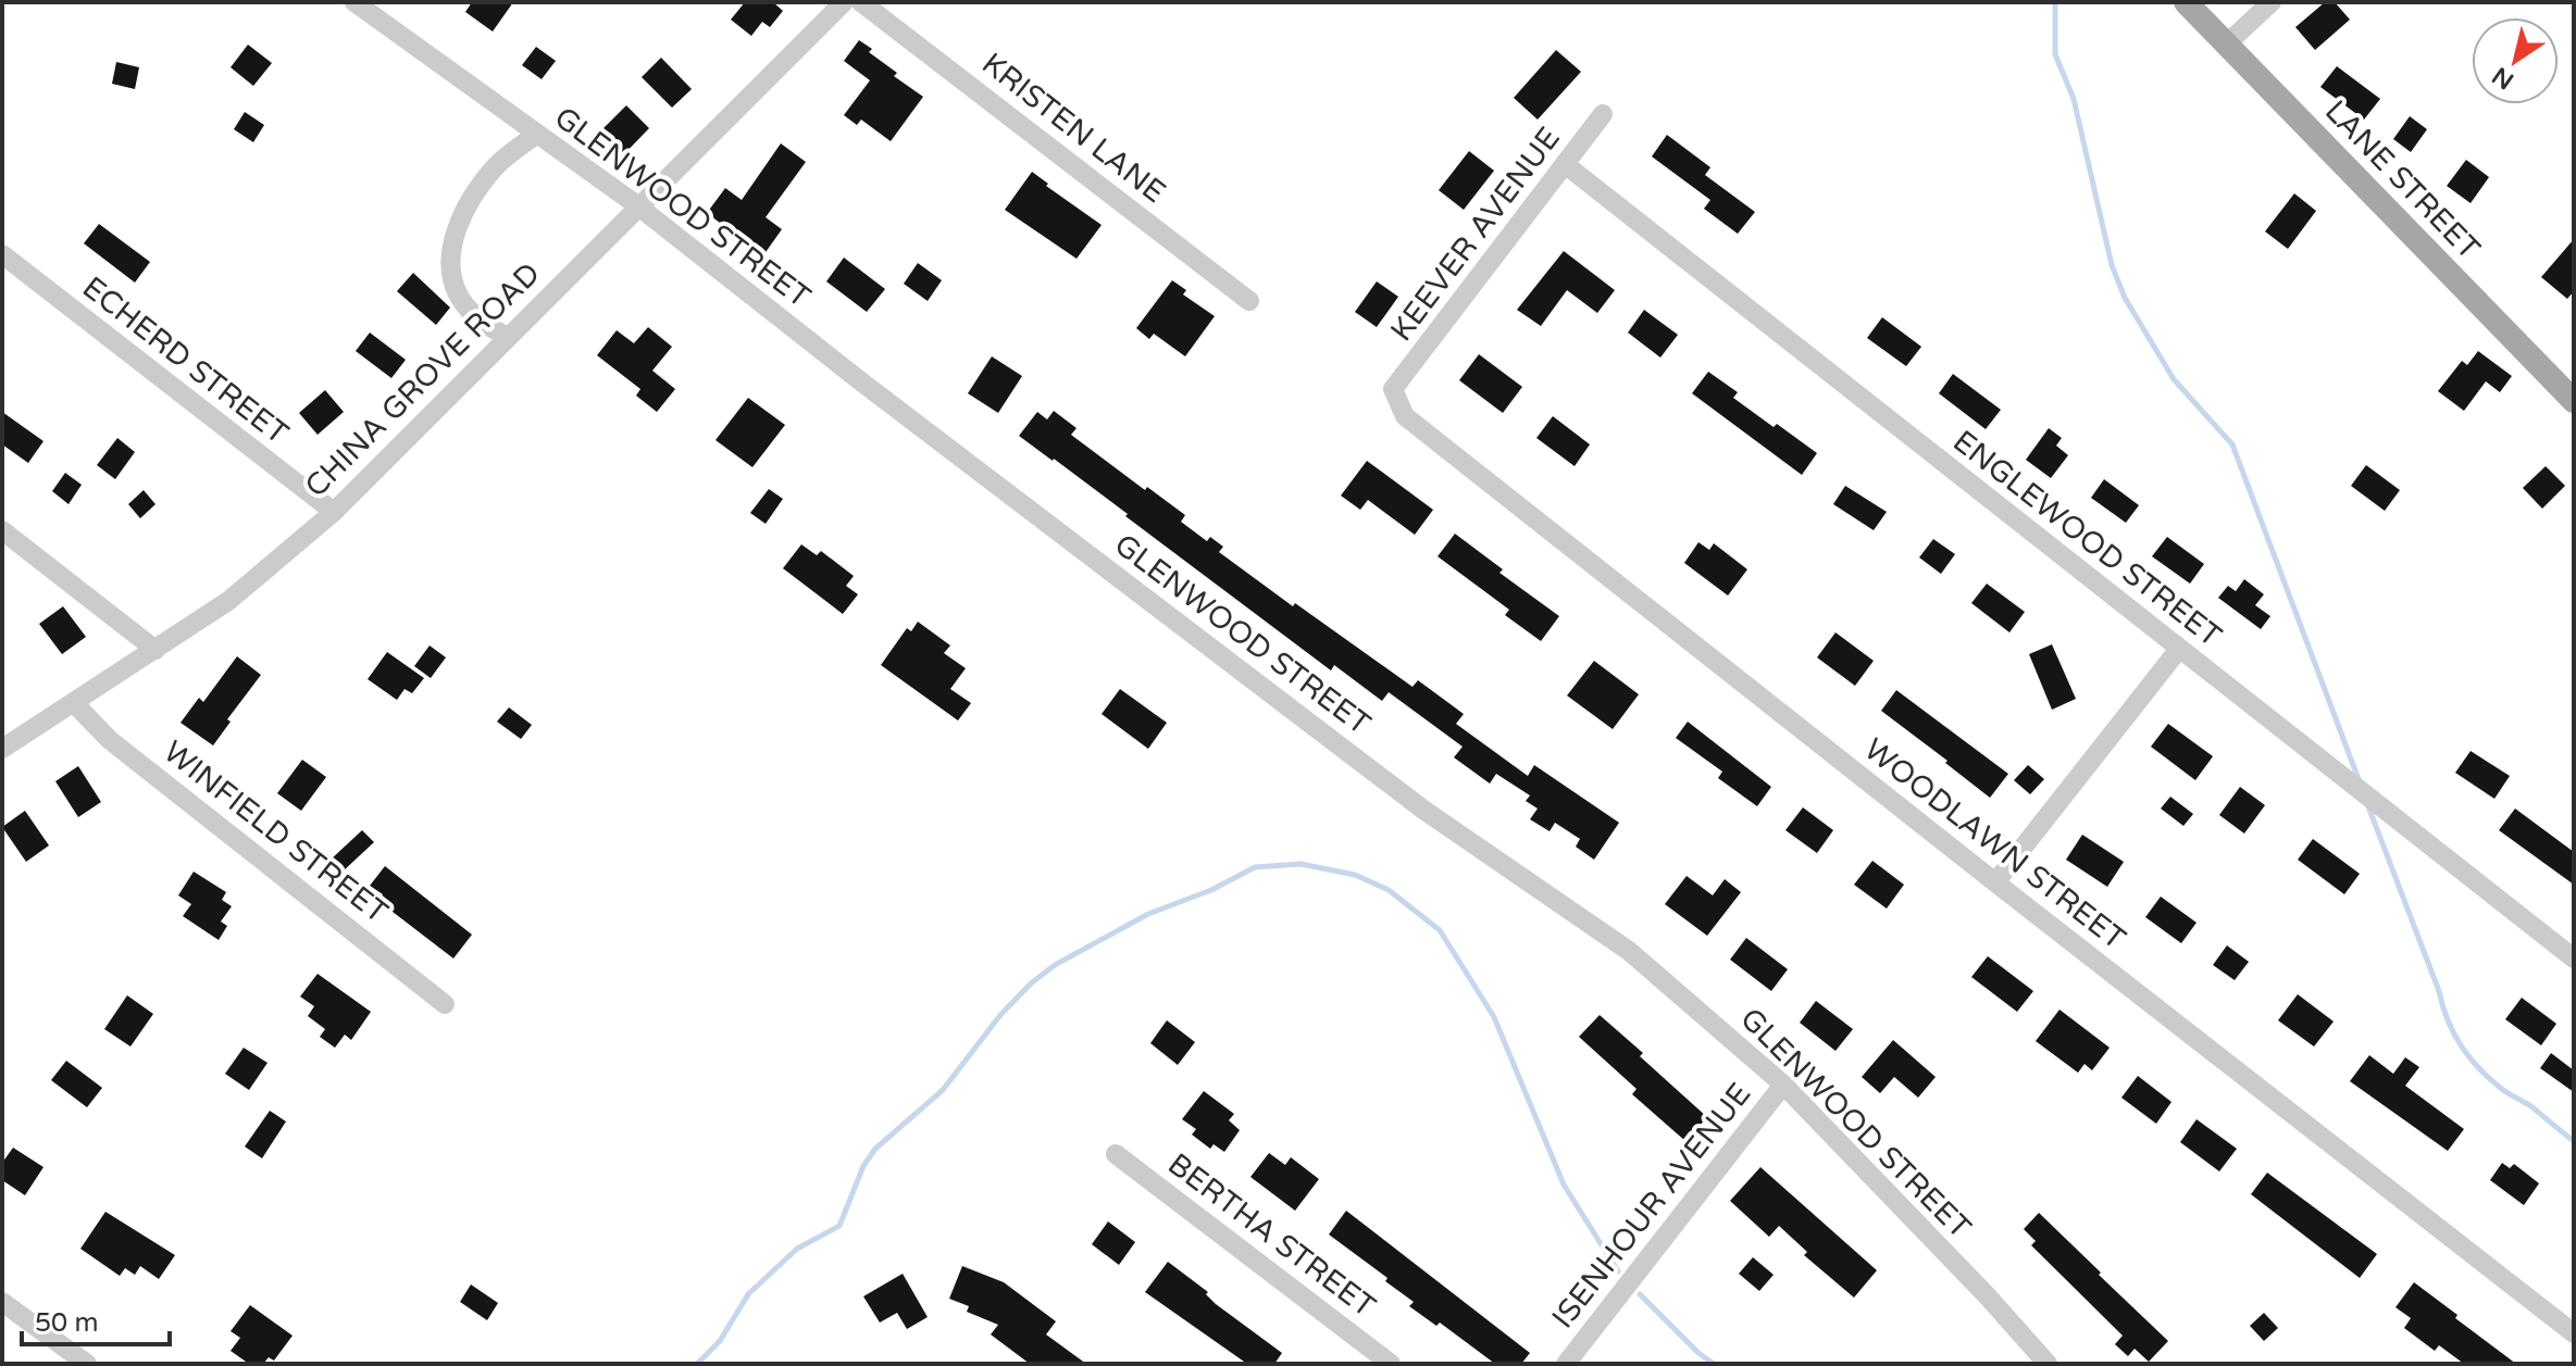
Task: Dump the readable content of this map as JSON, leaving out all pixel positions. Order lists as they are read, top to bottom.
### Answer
{
  "streets": {
    "main road": ["LANE STREET"],
    "street": [
      "KRISTEN LANE",
      "GLENWOOD STREET",
      "KEEVER AVENUE",
      "ECHERD STREET",
      "CHINA GROVE ROAD",
      "ENGLEWOOD STREET",
      "WINFIELD STREET",
      "WOODLAWN STREET",
      "ISENHOUR AVENUE",
      "BERTHA STREET"
    ]
  },
  "crossings": [
    ["GLENWOOD STREET", "CHINA GROVE ROAD"],
    ["GLENWOOD STREET", "ISENHOUR AVENUE"],
    ["KEEVER AVENUE", "ENGLEWOOD STREET"],
    ["KEEVER AVENUE", "WOODLAWN STREET"],
    ["ECHERD STREET", "CHINA GROVE ROAD"],
    ["CHINA GROVE ROAD", "WINFIELD STREET"]
  ],
  "scale_bar": "50 m",
  "north": "bottom left"
}
